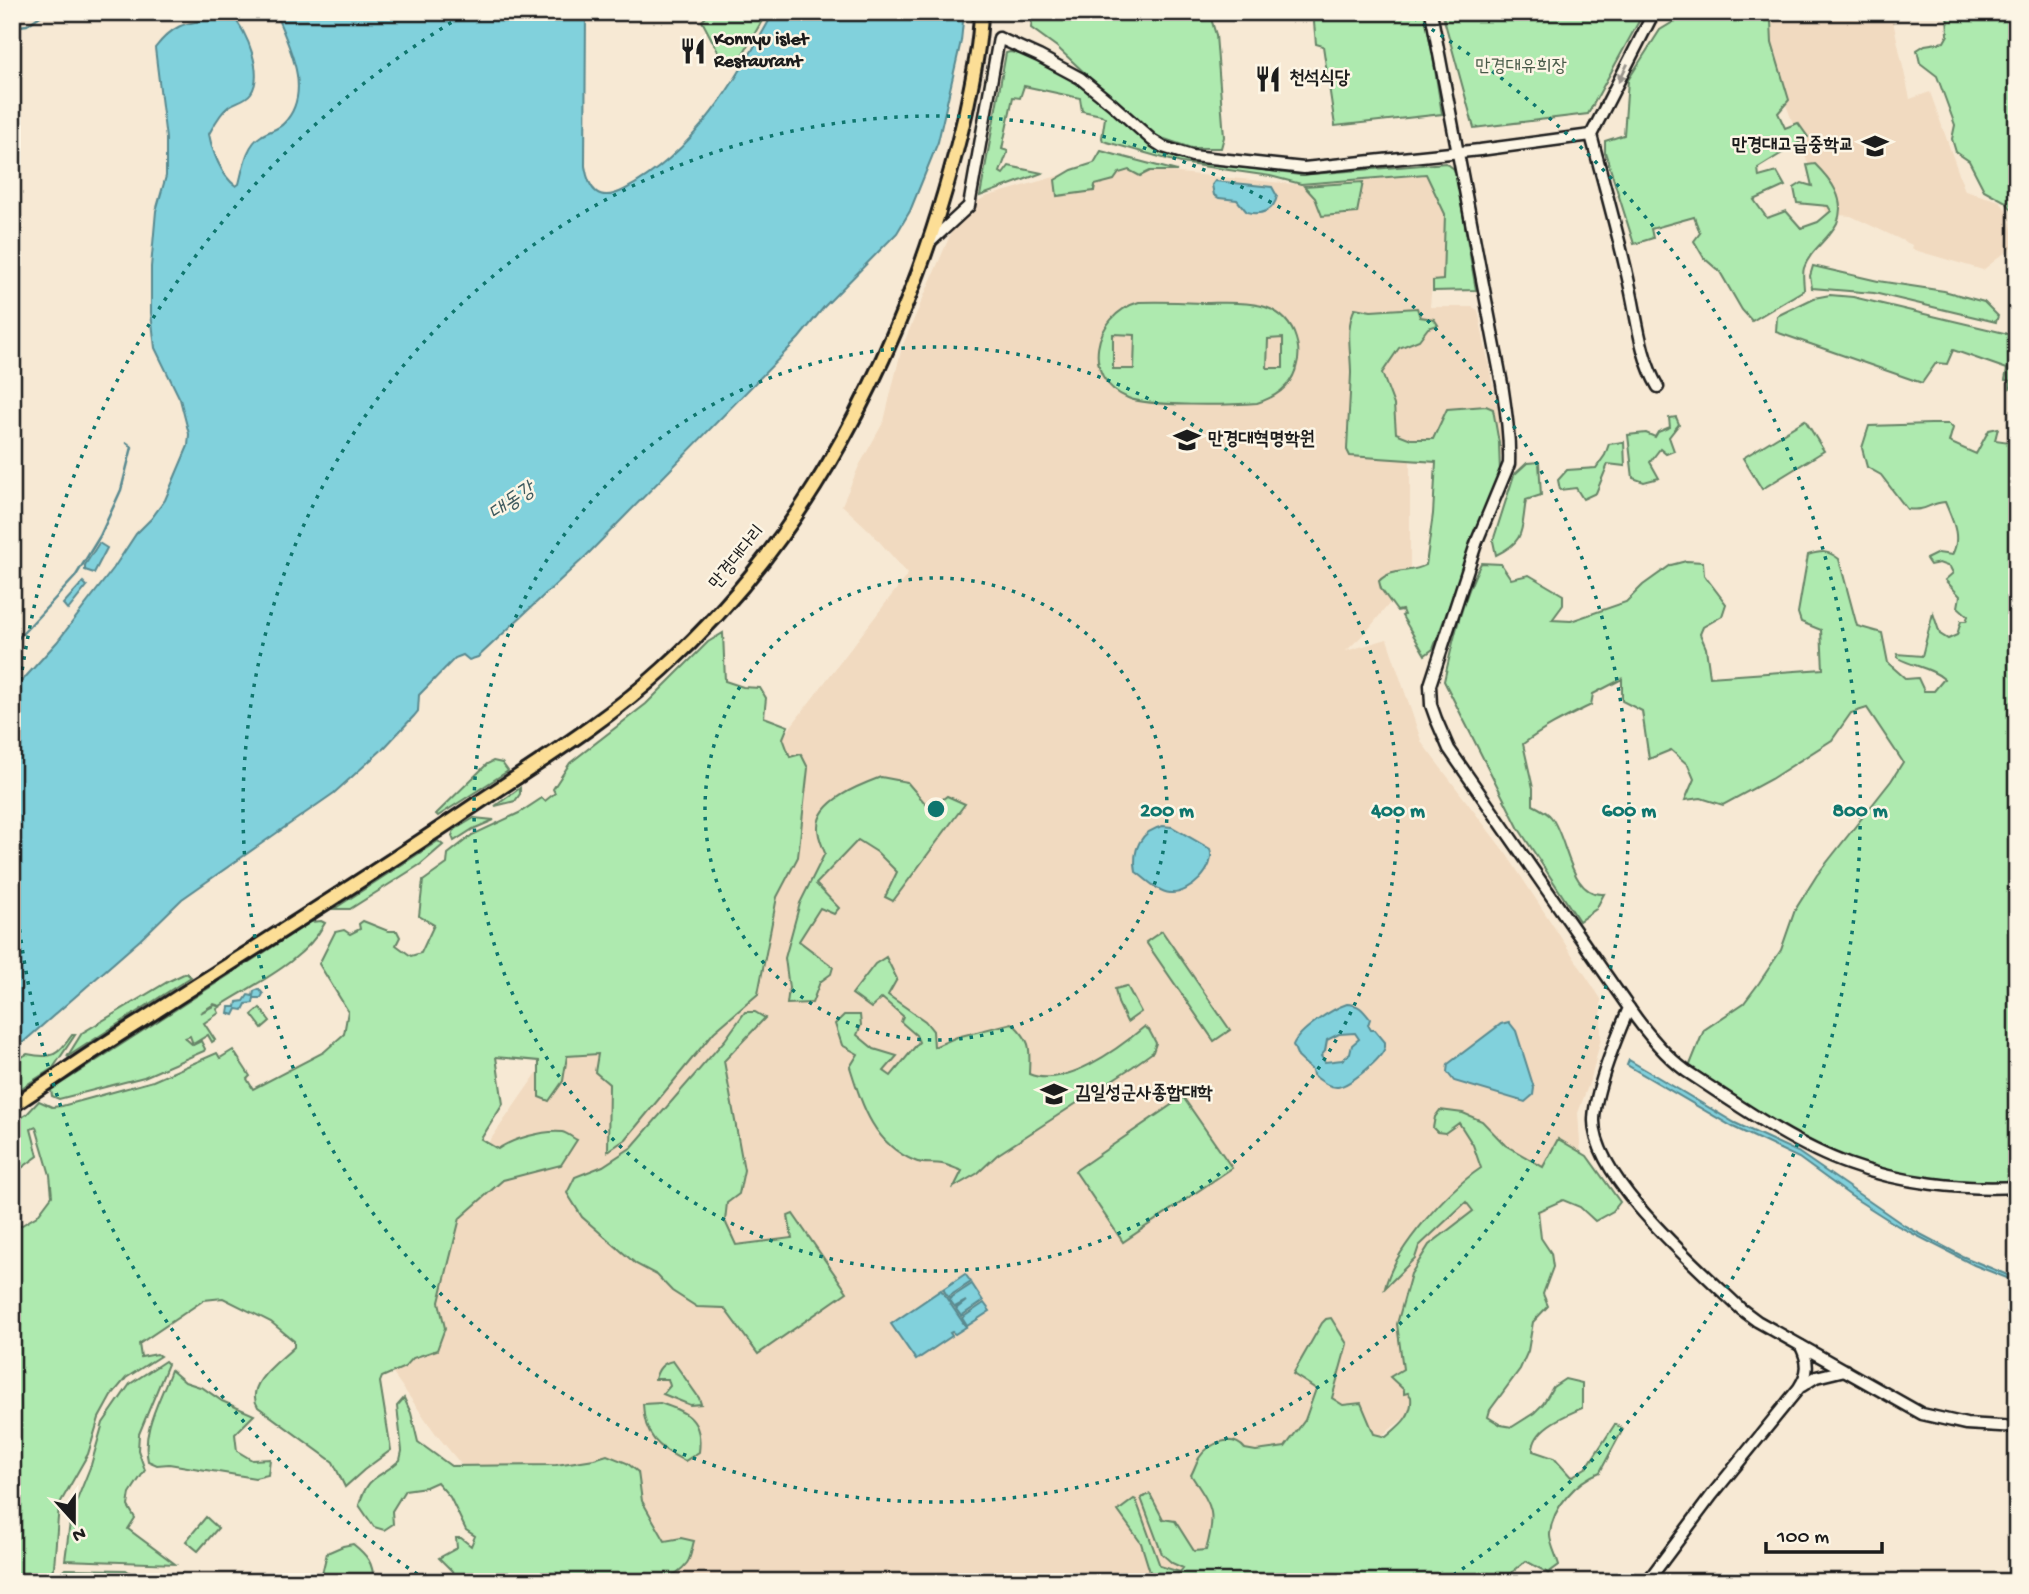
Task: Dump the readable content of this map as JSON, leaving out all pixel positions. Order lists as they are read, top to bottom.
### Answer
{
  "streets": {
    "highway": ["만경대다리"]
  },
  "water": ["대동강"],
  "parks": ["만경대유희장"],
  "places": {
    "restaurant": ["Konnyu islet Restaurant", "천석식당"],
    "school or university": ["만경대고급중학교", "만경대혁명학원", "김일성군사종합대학"]
  },
  "scale_bar": "100 m",
  "north": "bottom",
  "rings": [
    "200 m",
    "400 m",
    "600 m",
    "800 m"
  ]
}
